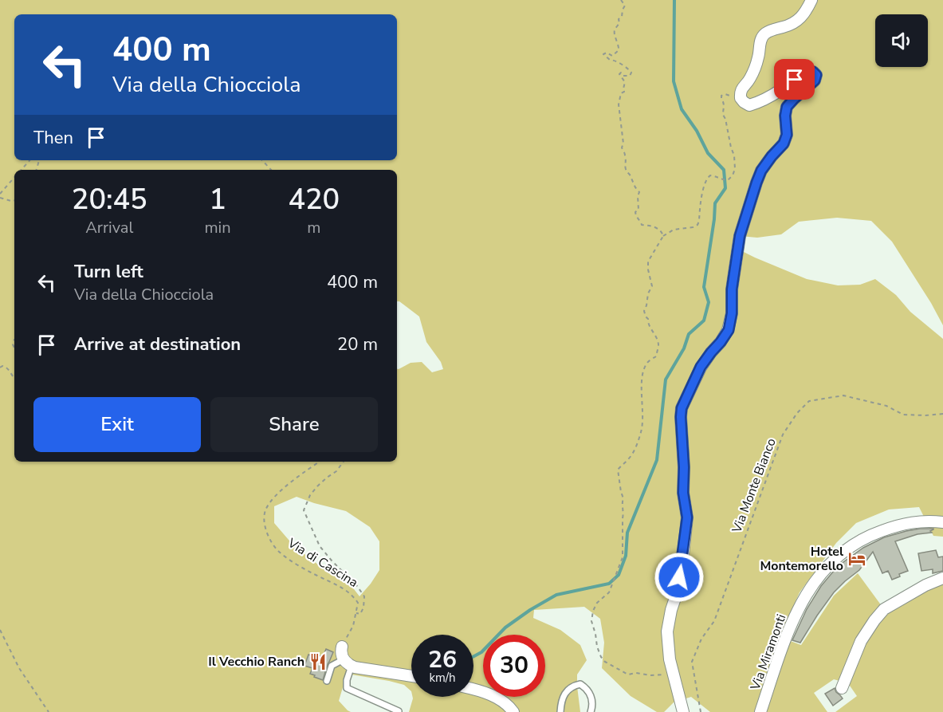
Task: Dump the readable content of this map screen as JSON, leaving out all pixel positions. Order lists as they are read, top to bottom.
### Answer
{
  "streets": {
    "street": ["Via Miramonti"],
    "path": ["Via Monte Bianco", "Via di Cascina"]
  },
  "places": {
    "hotel": ["Hotel Montemorello"],
    "restaurant": ["Il Vecchio Ranch"]
  },
  "page": {
    "turn": ["400 m", "Via della Chiocciola"],
    "then": "Then",
    "eta": [
      "20:45",
      "Arrival",
      "1",
      "min",
      "420",
      "m"
    ],
    "list": [
      {
        "name": "Turn left",
        "note": "Via della Chiocciola",
        "value": "400 m"
      },
      {
        "name": "Arrive at destination",
        "value": "20 m"
      }
    ],
    "buttons": ["Exit", "Share"],
    "speed": "26 km/h",
    "limit": "30"
  }
}
